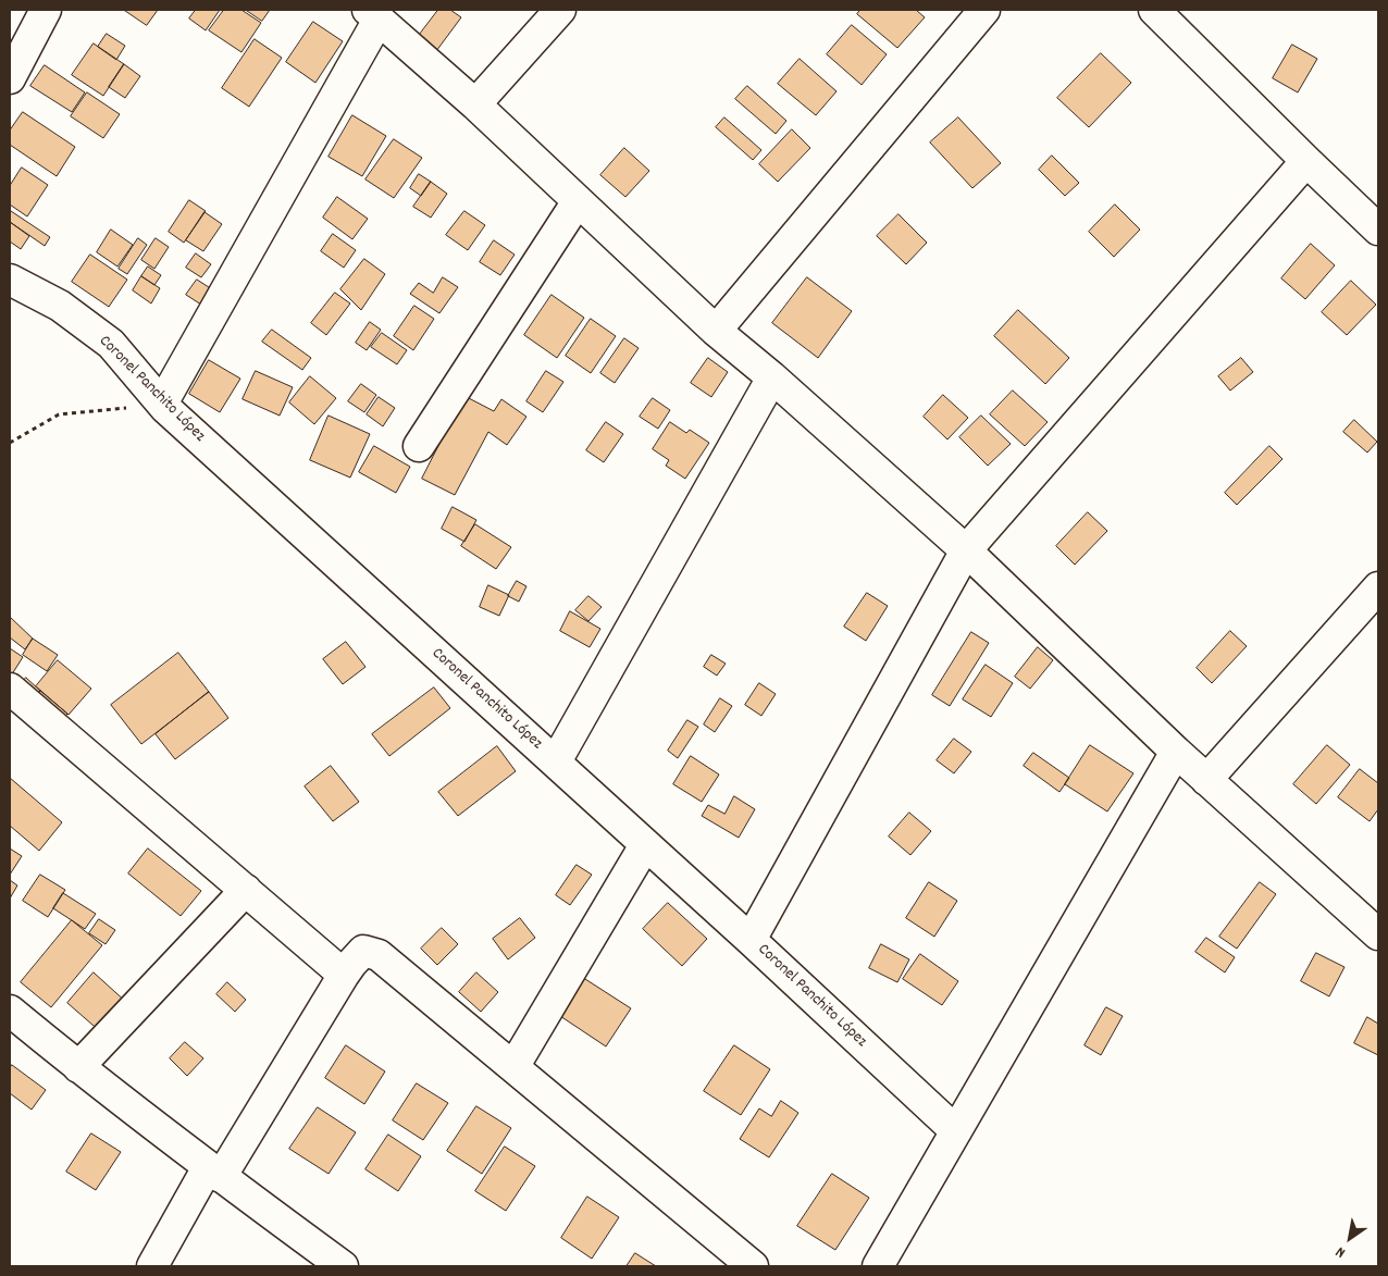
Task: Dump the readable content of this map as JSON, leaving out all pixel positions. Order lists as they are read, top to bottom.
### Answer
{
  "streets": {
    "street": ["Coronel Panchito López"]
  },
  "north": "bottom left"
}
